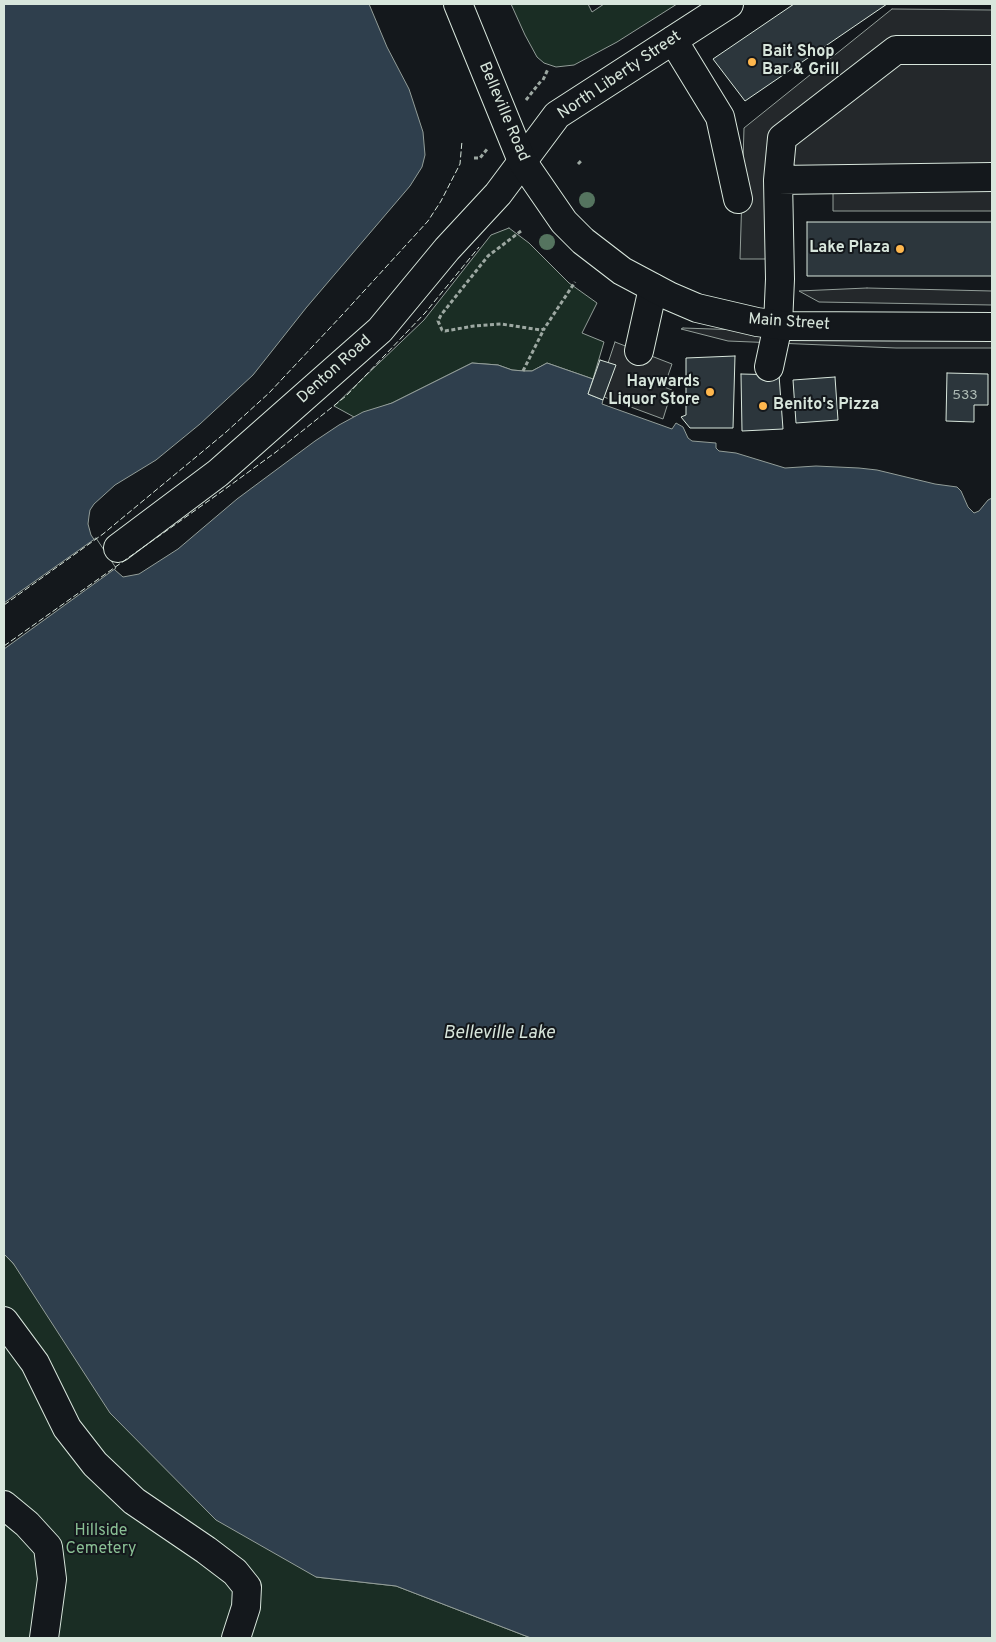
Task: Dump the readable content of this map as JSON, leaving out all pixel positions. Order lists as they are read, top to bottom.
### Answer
{
  "streets": {
    "street": [
      "North Liberty Street",
      "Belleville Road",
      "Main Street",
      "Denton Road"
    ]
  },
  "crossings": [
    ["North Liberty Street", "Belleville Road"],
    ["North Liberty Street", "Denton Road"],
    ["Belleville Road", "Main Street"],
    ["Belleville Road", "Denton Road"]
  ],
  "water": ["Belleville Lake"],
  "parks": ["Hillside Cemetery"],
  "places": [
    "Bait Shop Bar & Grill",
    "Lake Plaza",
    "Haywards Liquor Store",
    "Benito's Pizza"
  ],
  "house_numbers": ["533"]
}
